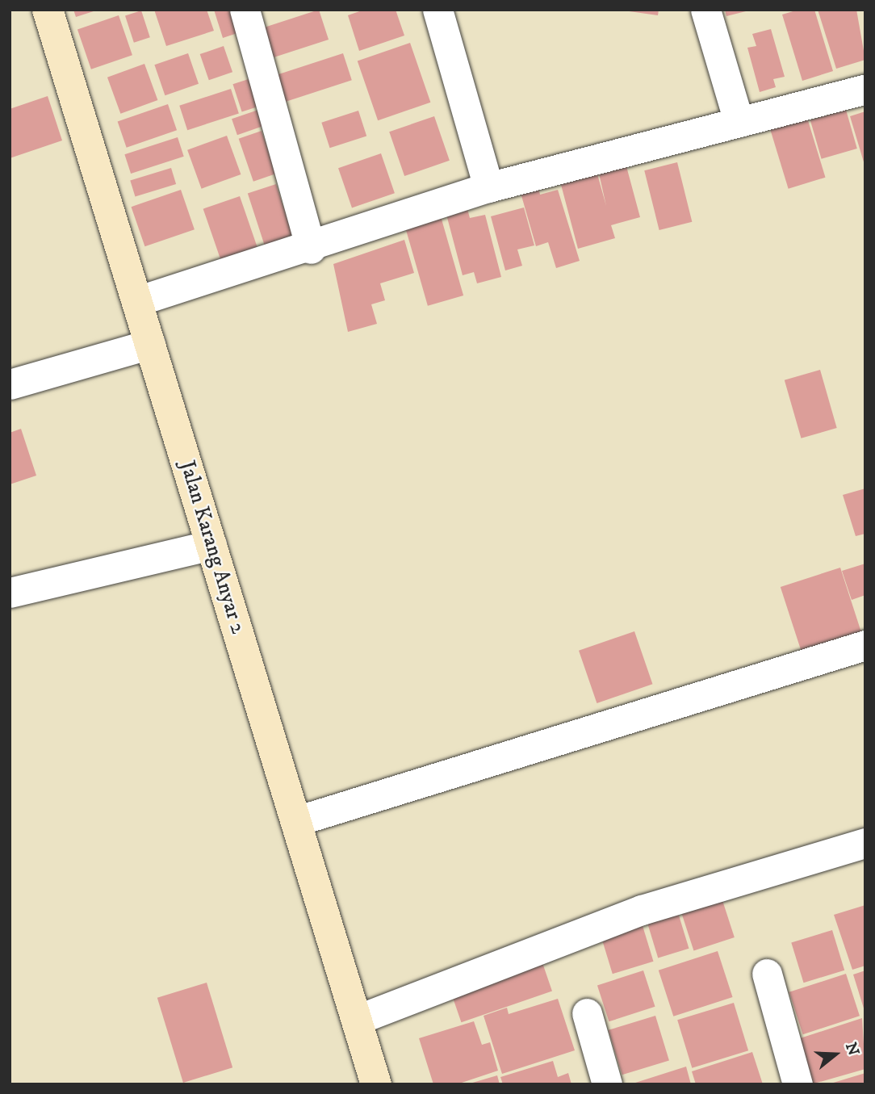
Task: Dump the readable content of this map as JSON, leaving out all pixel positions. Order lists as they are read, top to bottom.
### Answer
{
  "streets": {
    "street": ["Jalan Karang Anyar 2"]
  },
  "north": "right"
}
